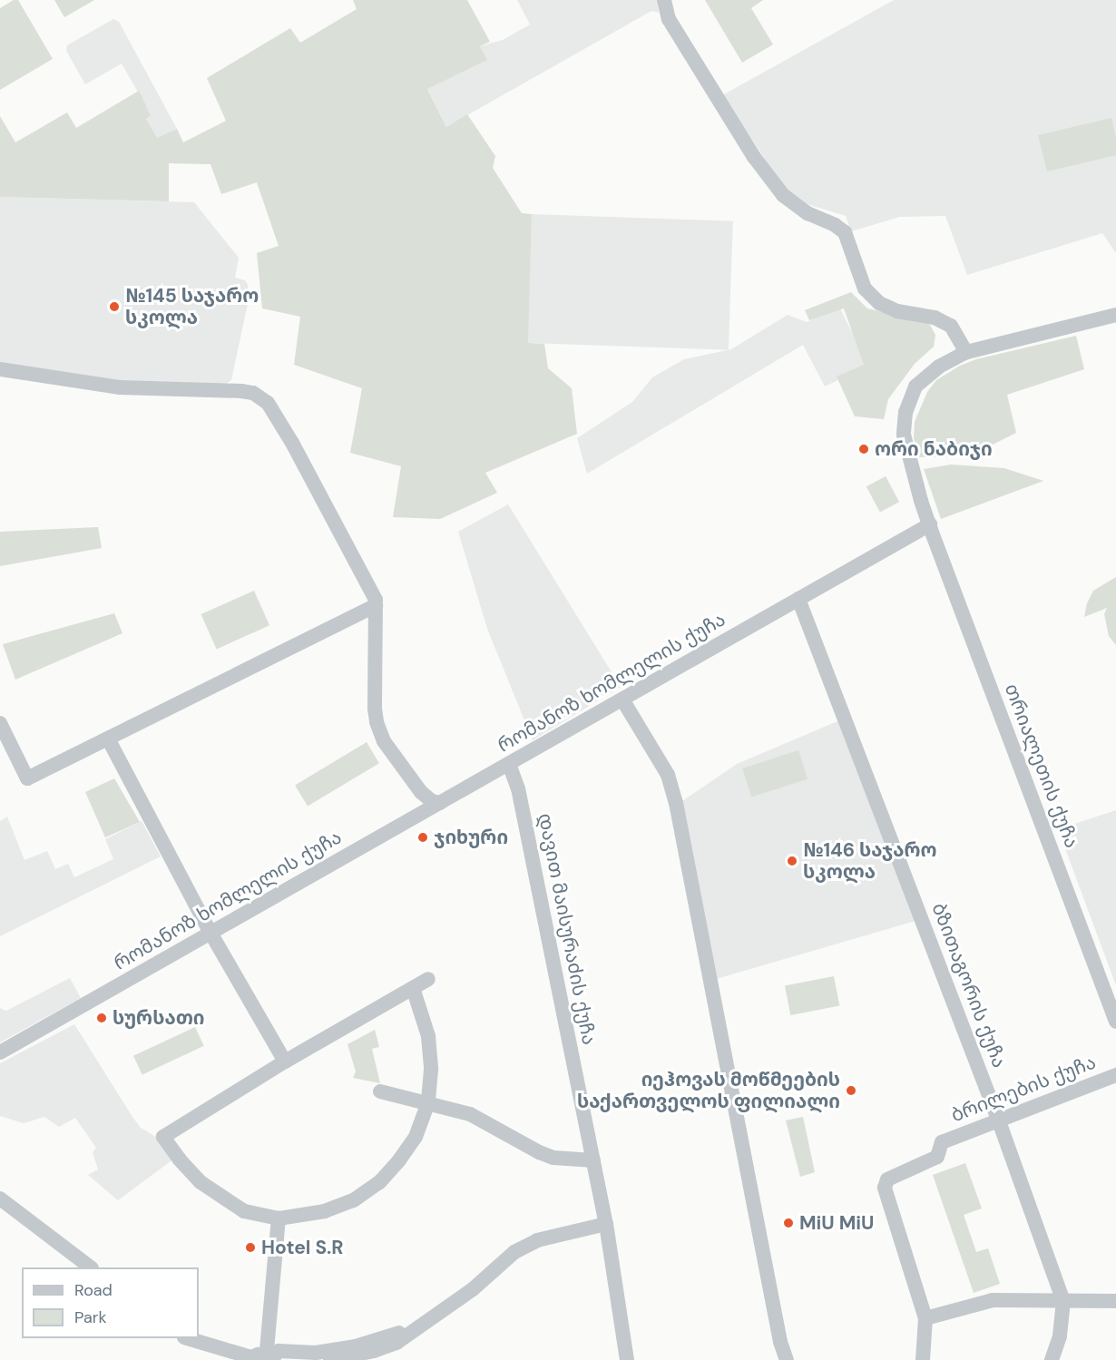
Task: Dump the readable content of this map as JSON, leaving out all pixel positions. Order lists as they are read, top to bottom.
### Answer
{
  "streets": {
    "street": [
      "რომანოზ ხომლელის ქუჩა",
      "თრიალეთის ქუჩა",
      "დავით მაისურაძის ქუჩა",
      "ბზითაგორის ქუჩა",
      "ბრილების ქუჩა"
    ]
  },
  "crossings": [
    ["რომანოზ ხომლელის ქუჩა", "თრიალეთის ქუჩა"],
    ["რომანოზ ხომლელის ქუჩა", "დავით მაისურაძის ქუჩა"],
    ["რომანოზ ხომლელის ქუჩა", "ბზითაგორის ქუჩა"],
    ["ბზითაგორის ქუჩა", "ბრილების ქუჩა"]
  ],
  "places": [
    "№145 საჯარო სკოლა",
    "ორი ნაბიჯი",
    "ჯიხური",
    "№146 საჯარო სკოლა",
    "სურსათი",
    "იეჰოვას მოწმეების საქართველოს ფილიალი",
    "MiU MiU",
    "Hotel S.R"
  ],
  "legend": ["Road", "Park"]
}
